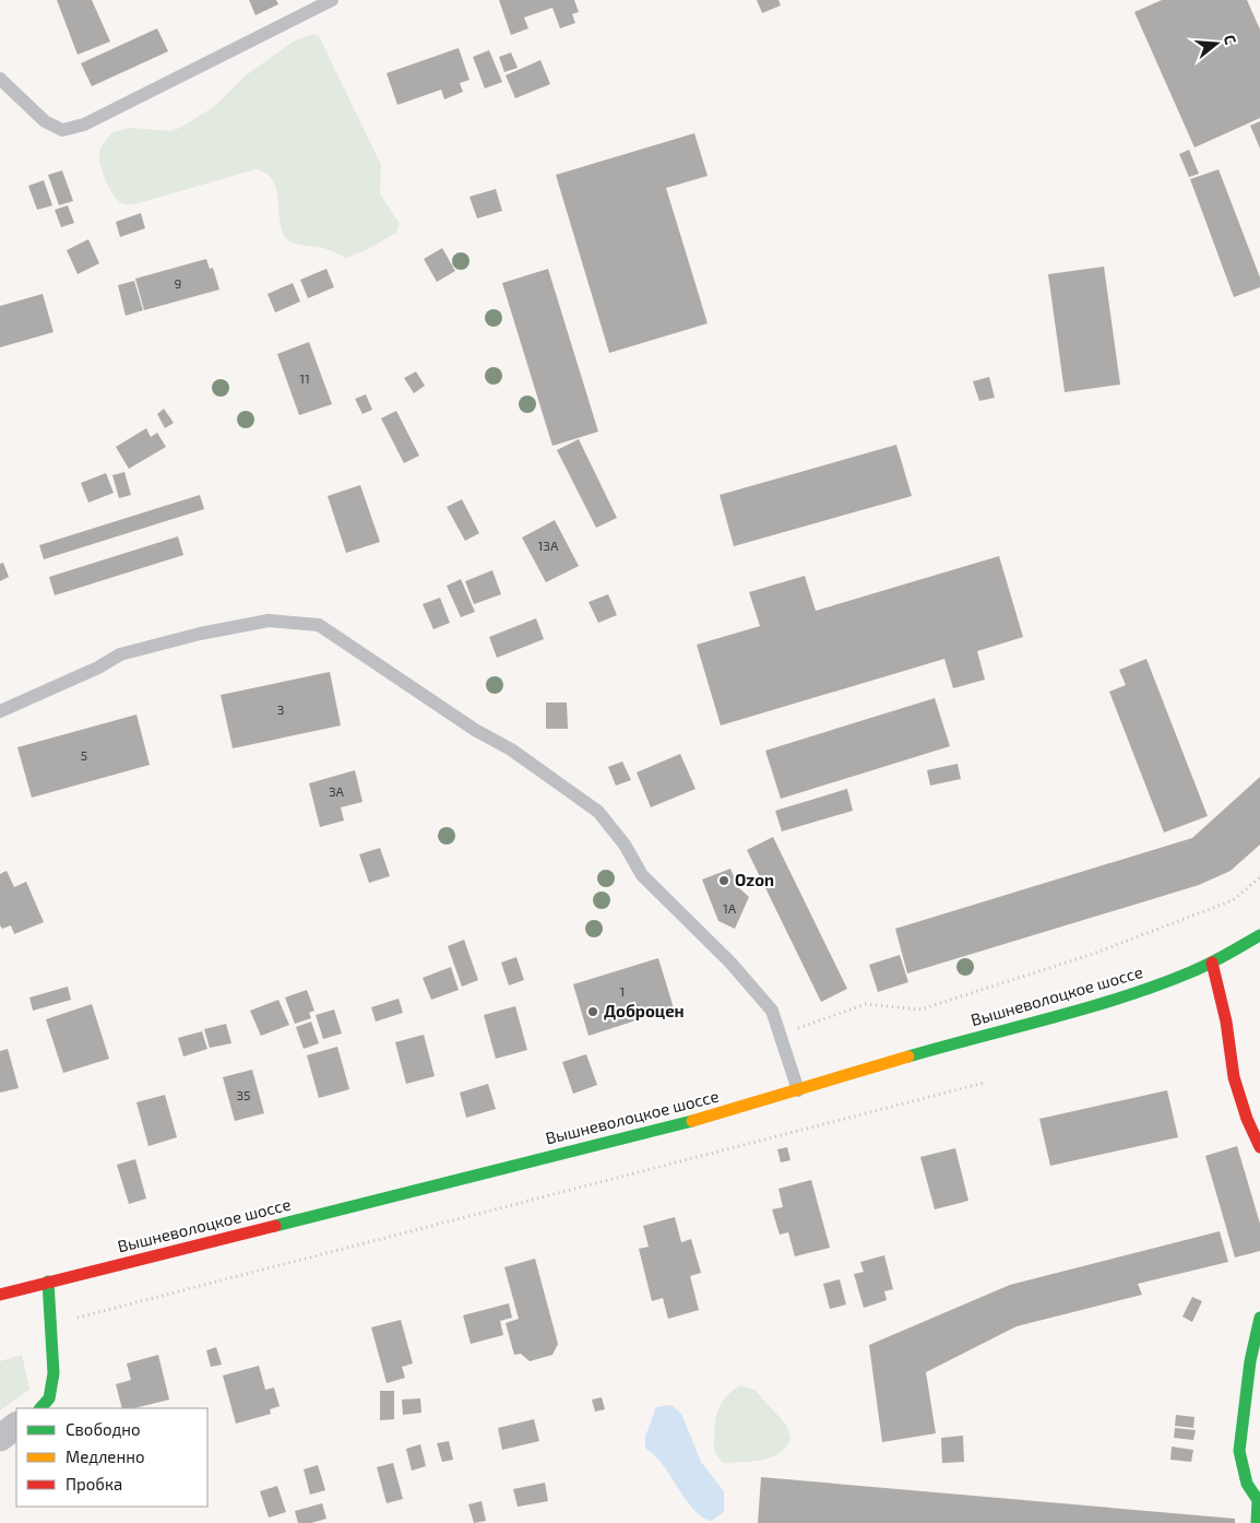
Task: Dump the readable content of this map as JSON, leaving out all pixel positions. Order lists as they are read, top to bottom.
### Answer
{
  "streets": {
    "main road": ["Вышневолоцкое шоссе"]
  },
  "places": ["Ozon", "Доброцен"],
  "house_numbers": [
    "9",
    "11",
    "13А",
    "3",
    "5",
    "3А",
    "1А",
    "1",
    "35"
  ],
  "legend": ["Свободно", "Медленно", "Пробка"],
  "north": "right"
}
